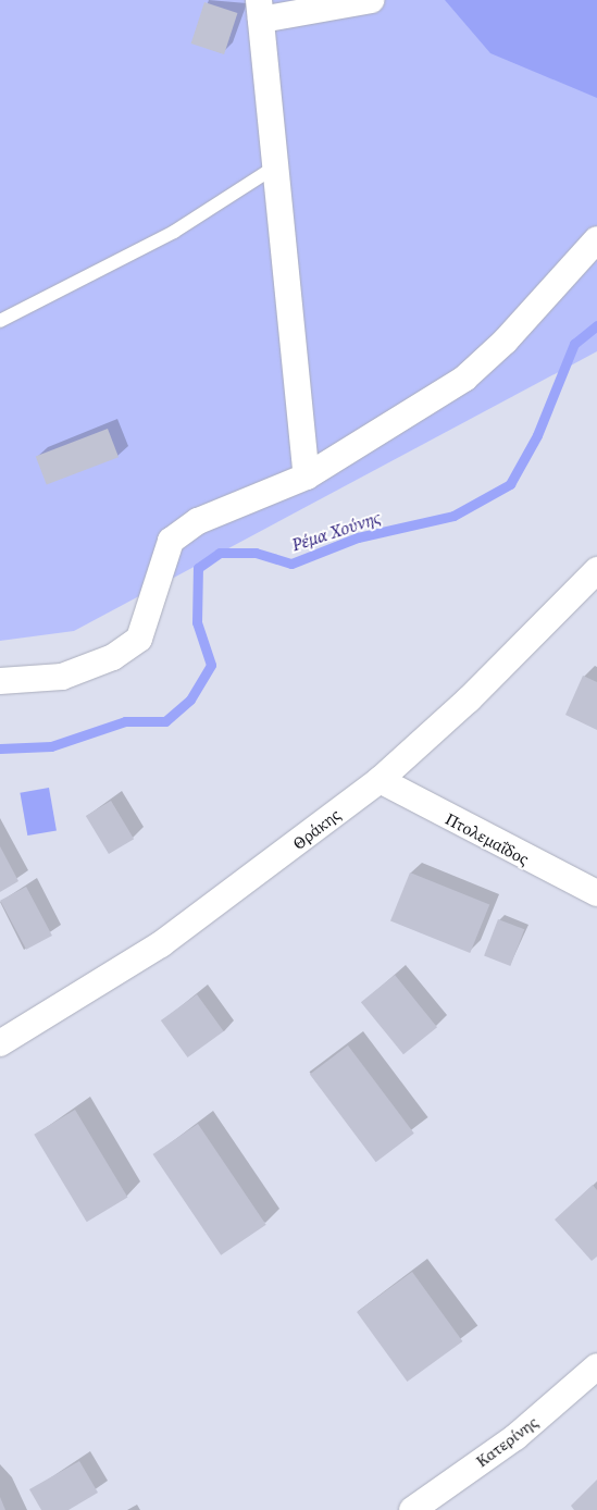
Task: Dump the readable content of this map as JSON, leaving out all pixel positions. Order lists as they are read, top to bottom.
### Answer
{
  "streets": {
    "street": ["Θράκης", "Πτολεμαΐδος", "Κατερίνης"]
  },
  "crossings": [
    ["Θράκης", "Πτολεμαΐδος"]
  ],
  "water": ["Ρέμα Χούνης"]
}
